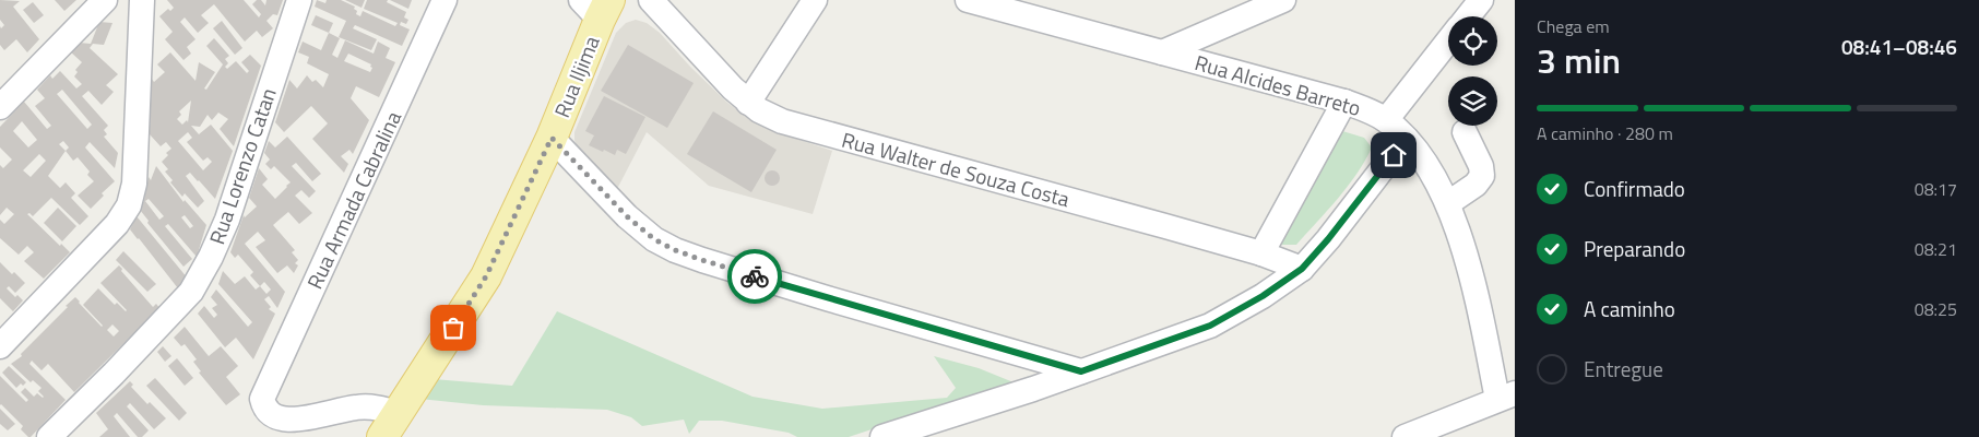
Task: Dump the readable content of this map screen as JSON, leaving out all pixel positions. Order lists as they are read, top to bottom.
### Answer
{
  "streets": {
    "main road": ["Rua Iljima"],
    "street": [
      "Rua Alcides Barreto",
      "Rua Lorenzo Catan",
      "Rua Walter de Souza Costa",
      "Rua Armada Cabralina"
    ]
  },
  "crossings": [
    ["Rua Iljima", "Rua Armada Cabralina"]
  ],
  "page": {
    "heading": ["3 min", "Chega em", "08:41–08:46"],
    "bar": "A caminho · 280 m",
    "list": [
      ["Confirmado", "08:17"],
      ["Preparando", "08:21"],
      ["A caminho", "08:25"],
      "Entregue"
    ]
  }
}
